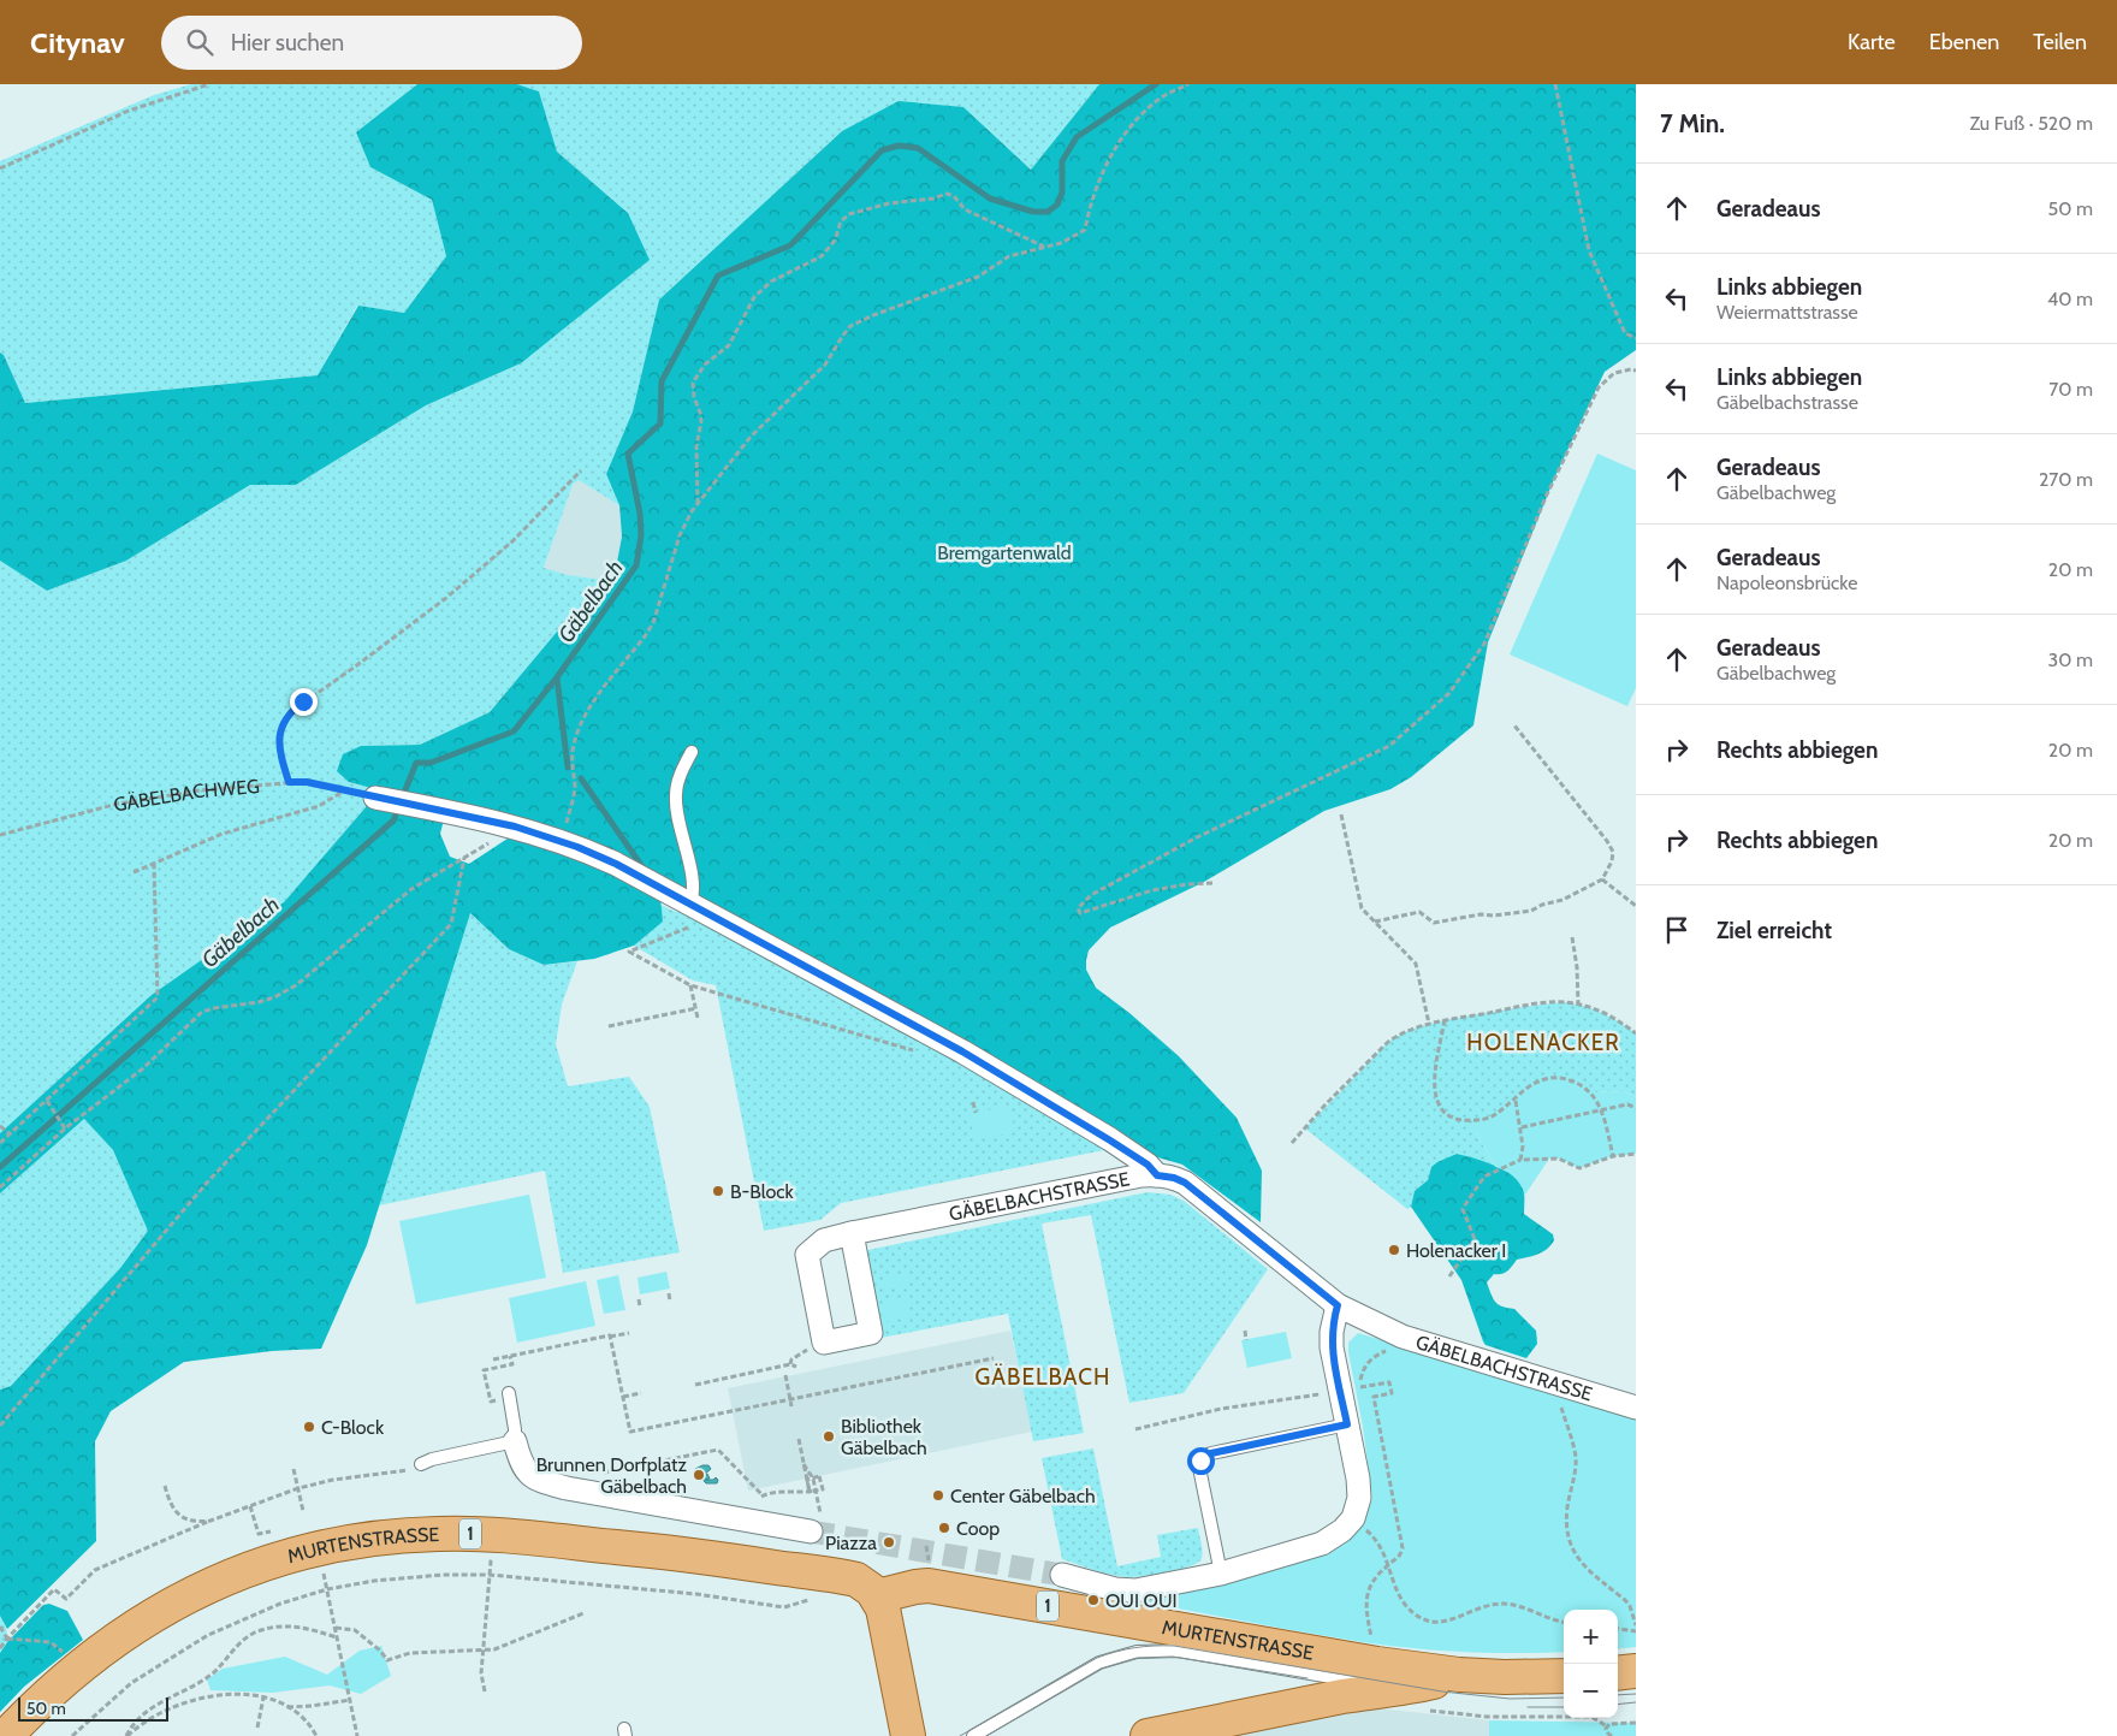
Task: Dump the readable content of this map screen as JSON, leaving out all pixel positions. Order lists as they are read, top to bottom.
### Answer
{
  "streets": {
    "main road": ["1", "MURTENSTRASSE"],
    "street": ["GÄBELBACHSTRASSE"],
    "path": ["GÄBELBACHWEG"]
  },
  "districts": ["HOLENACKER", "GÄBELBACH"],
  "water": ["Gäbelbach"],
  "parks": ["Bremgartenwald"],
  "places": [
    "B-Block",
    "Holenacker I",
    "C-Block",
    "Bibliothek Gäbelbach",
    "Brunnen Dorfplatz Gäbelbach",
    "Center Gäbelbach",
    "Coop",
    "Piazza",
    "OUI OUI"
  ],
  "scale_bar": "50 m",
  "page": {
    "header": "Citynav",
    "search": "Hier suchen",
    "nav": ["Karte", "Ebenen", "Teilen"],
    "heading": ["7 Min.", "Zu Fuß · 520 m"],
    "list": [
      ["Geradeaus", "50 m"],
      ["Links abbiegen", "Weiermattstrasse", "40 m"],
      ["Links abbiegen", "Gäbelbachstrasse", "70 m"],
      ["Geradeaus", "Gäbelbachweg", "270 m"],
      ["Geradeaus", "Napoleonsbrücke", "20 m"],
      ["Geradeaus", "Gäbelbachweg", "30 m"],
      ["Rechts abbiegen", "20 m"],
      ["Rechts abbiegen", "20 m"],
      "Ziel erreicht"
    ],
    "map_buttons": ["+", "−"],
    "scale": "50 m"
  }
}
